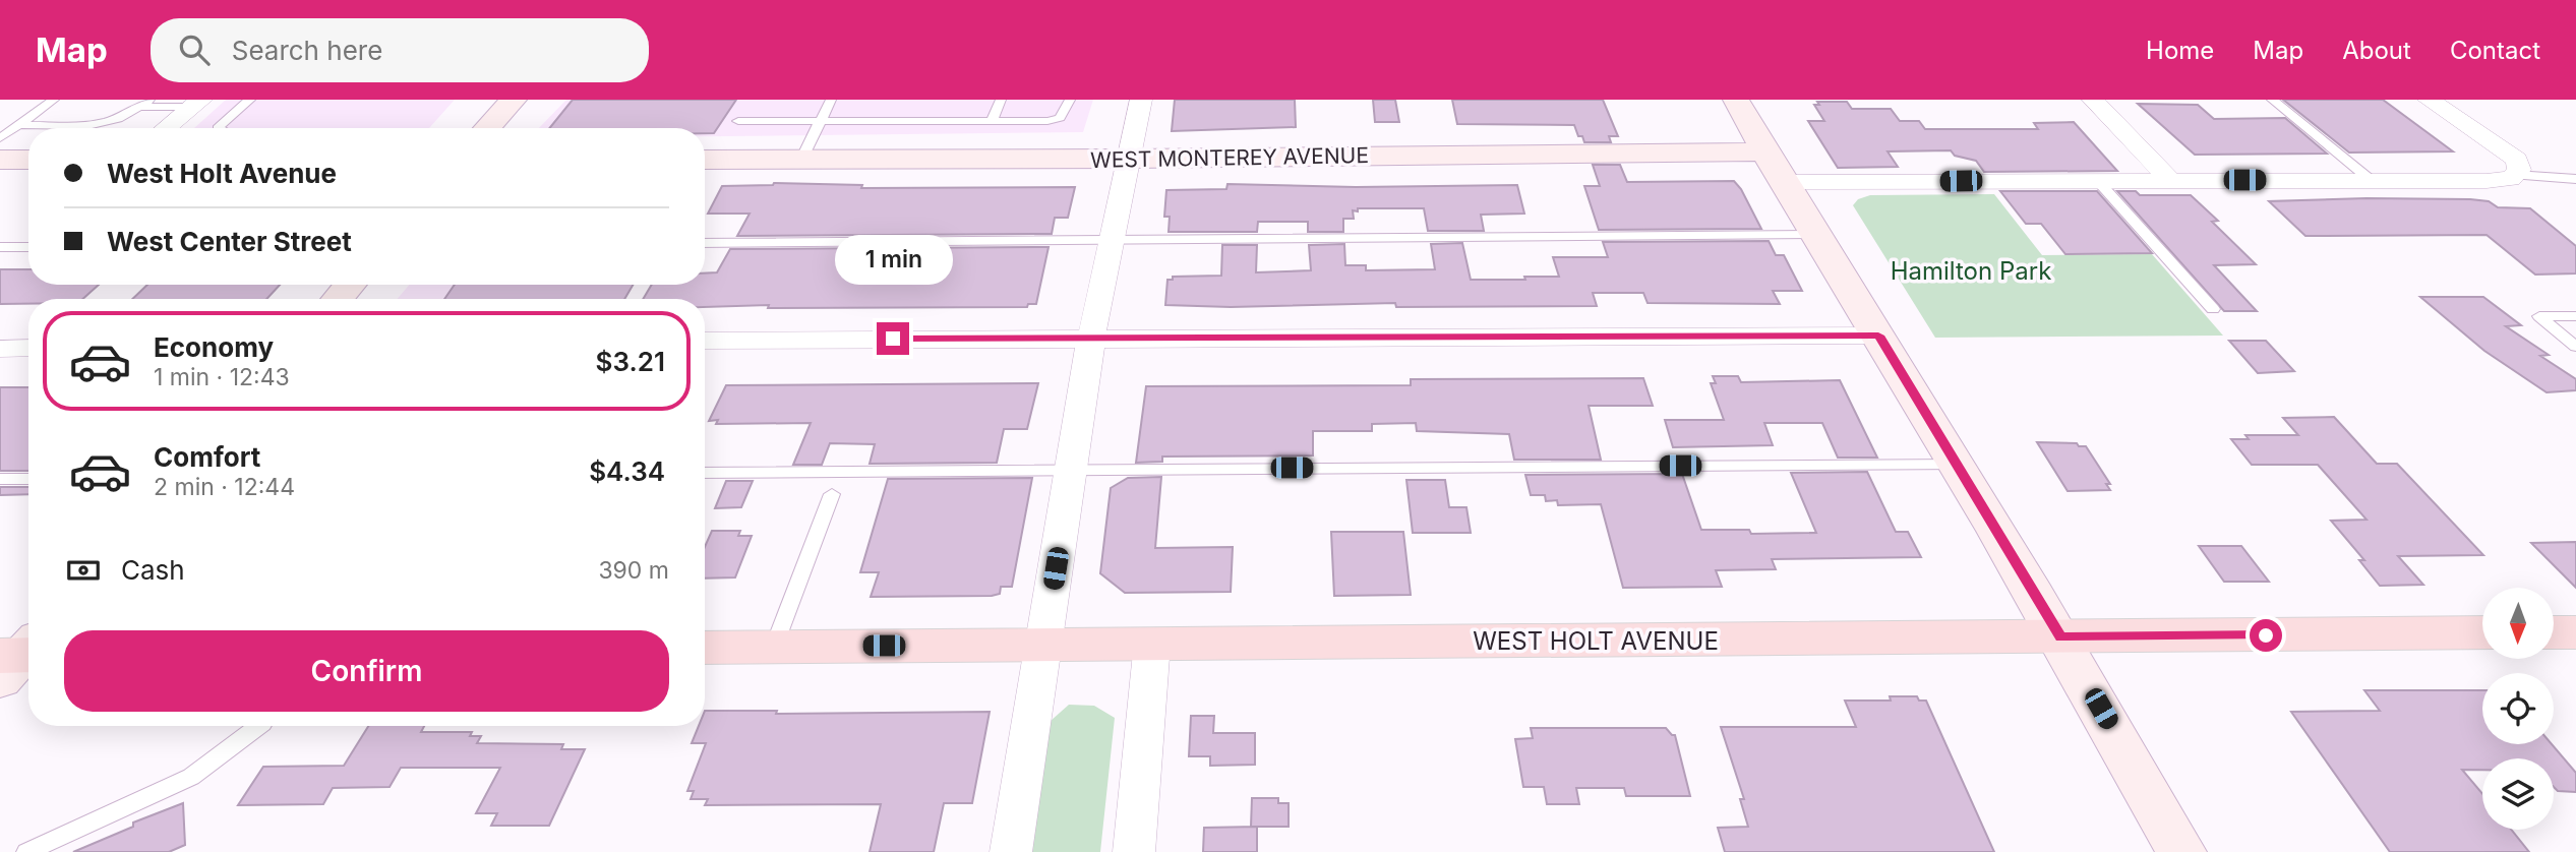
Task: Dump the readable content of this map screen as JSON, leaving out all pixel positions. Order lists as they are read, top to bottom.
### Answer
{
  "streets": {
    "main road": ["WEST HOLT AVENUE"],
    "street": ["WEST MONTEREY AVENUE"]
  },
  "parks": ["Hamilton Park"],
  "north": "bottom",
  "page": {
    "header": "Map",
    "search": "Search here",
    "nav": [
      "Home",
      "Map",
      "About",
      "Contact"
    ],
    "banner": ["West Holt Avenue", "West Center Street"],
    "bubble": "1 min",
    "list": [
      {
        "name": "Economy",
        "note": "1 min · 12:43",
        "value": "$3.21"
      },
      {
        "name": "Comfort",
        "note": "2 min · 12:44",
        "value": "$4.34"
      }
    ],
    "pay": ["Cash", "390 m"],
    "buttons": "Confirm"
  }
}
